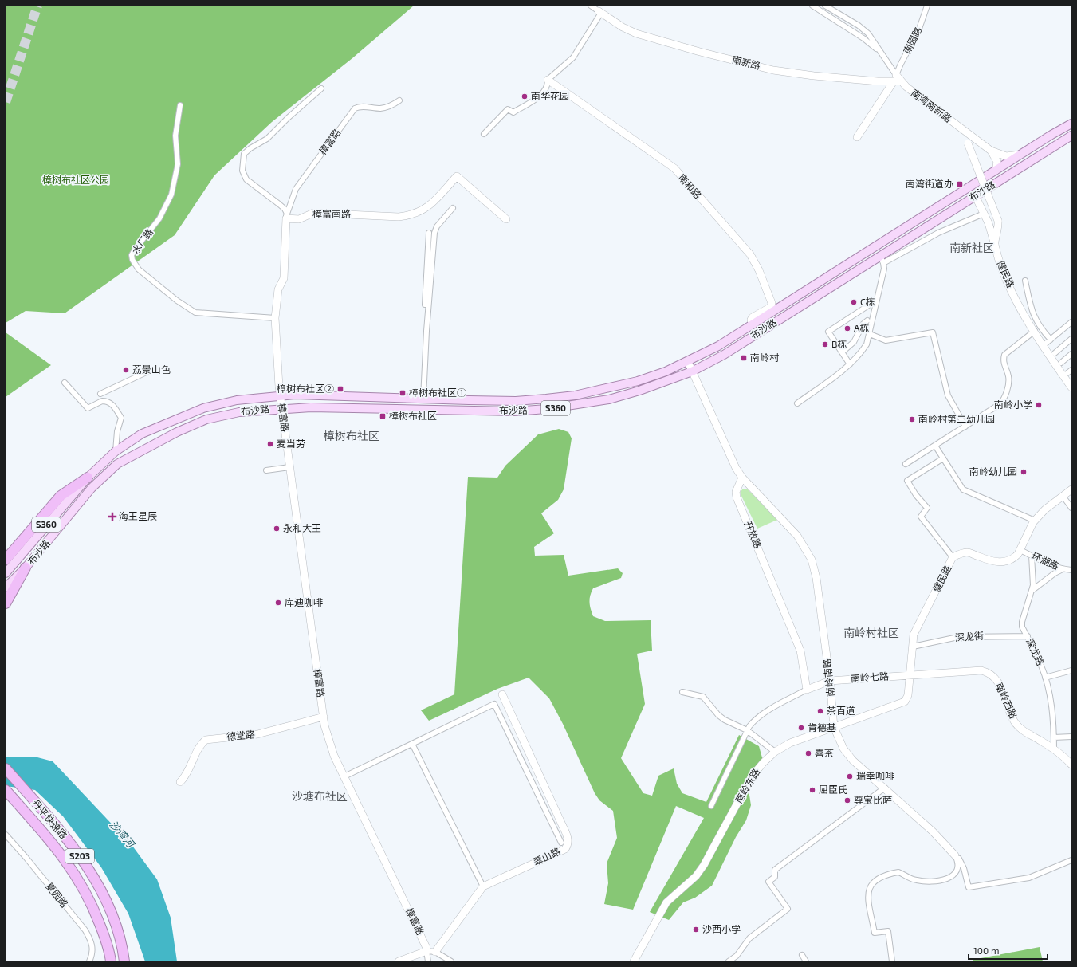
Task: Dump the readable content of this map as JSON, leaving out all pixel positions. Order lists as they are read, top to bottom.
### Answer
{
  "streets": {
    "highway": ["丹平快速路", "S203"],
    "main road": ["布沙路", "S360"],
    "street": [
      "南园路",
      "南新路",
      "南湾南新路",
      "樟富路",
      "南和路",
      "樟富南路",
      "水厂路",
      "健民路",
      "开放路",
      "环湖路",
      "深龙街",
      "深龙路",
      "南岭南路",
      "南岭七路",
      "南岭西路",
      "德堂路",
      "南岭东路",
      "翠山路",
      "夏园路"
    ]
  },
  "crossings": [
    ["南园路", "南新路"],
    ["南园路", "南湾南新路"],
    ["南新路", "南湾南新路"],
    ["南湾南新路", "布沙路"],
    ["南湾南新路", "健民路"],
    ["樟富路", "布沙路"],
    ["樟富路", "樟富南路"],
    ["樟富路", "德堂路"],
    ["南和路", "布沙路"],
    ["健民路", "环湖路"],
    ["健民路", "深龙街"],
    ["健民路", "南岭七路"],
    ["健民路", "南岭西路"],
    ["健民路", "南岭东路"],
    ["开放路", "南岭南路"],
    ["环湖路", "深龙路"],
    ["深龙街", "深龙路"],
    ["深龙路", "南岭西路"],
    ["南岭南路", "南岭七路"],
    ["南岭南路", "南岭东路"],
    ["南岭七路", "南岭西路"],
    ["南岭七路", "南岭东路"],
    ["南岭西路", "南岭东路"]
  ],
  "districts": [
    "南新社区",
    "樟树布社区",
    "南岭村社区",
    "沙塘布社区"
  ],
  "water": ["沙湾河"],
  "parks": ["樟树布社区公园"],
  "places": {
    "other": [
      "南华花园",
      "C栋",
      "A栋",
      "B栋",
      "荔景山色",
      "南岭小学",
      "南岭村第二幼儿园",
      "麦当劳",
      "南岭幼儿园",
      "永和大王",
      "库迪咖啡",
      "茶百道",
      "肯德基",
      "喜茶",
      "瑞幸咖啡",
      "屈臣氏",
      "尊宝比萨",
      "沙西小学"
    ],
    "transit": [
      "南湾街道办",
      "南岭村",
      "樟树布社区②",
      "樟树布社区①",
      "樟树布社区"
    ],
    "health": ["海王星辰"]
  },
  "scale_bar": "100 m"
}
